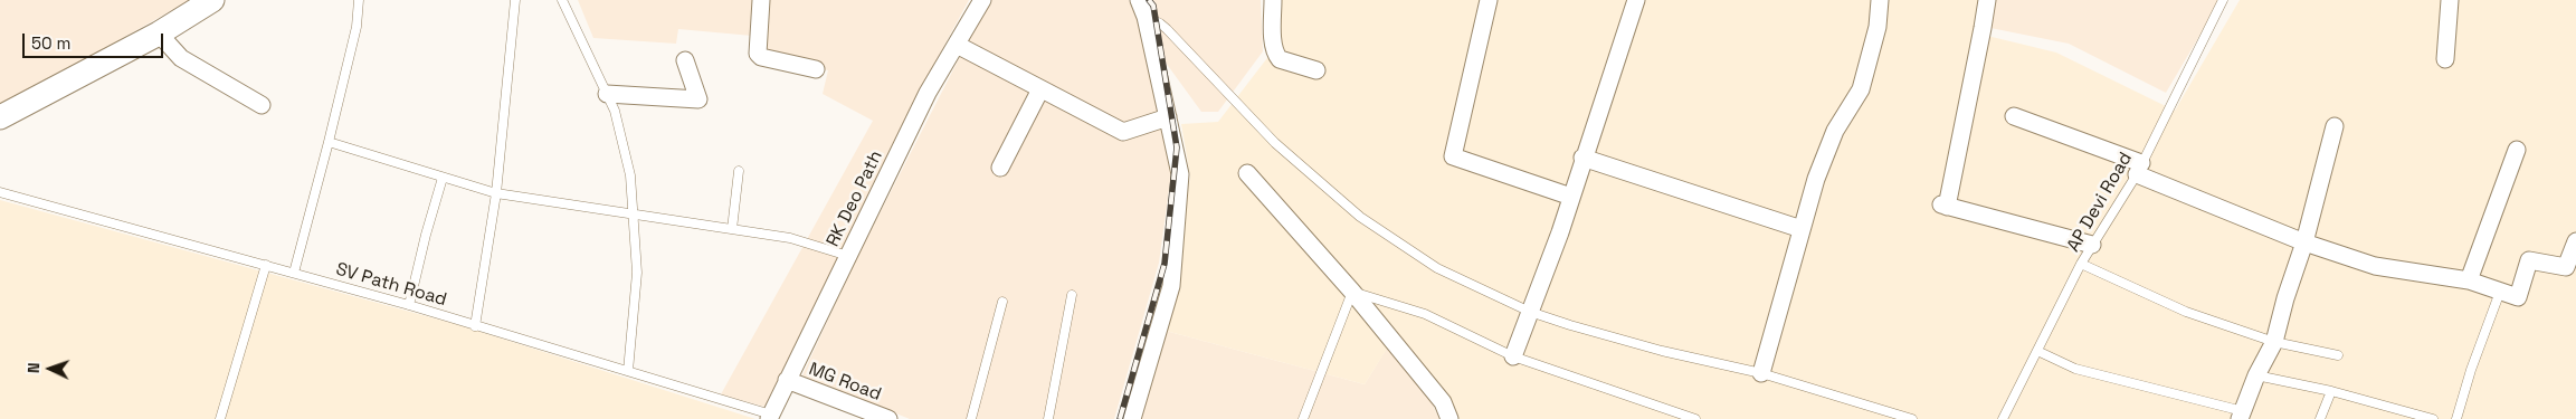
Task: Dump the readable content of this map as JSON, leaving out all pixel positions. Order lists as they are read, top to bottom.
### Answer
{
  "streets": {
    "street": ["RK Deo Path", "MG Road"],
    "lane": ["AP Devi Road", "SV Path Road"]
  },
  "crossings": [
    ["RK Deo Path", "SV Path Road"],
    ["RK Deo Path", "MG Road"]
  ],
  "scale_bar": "50 m",
  "north": "left"
}
